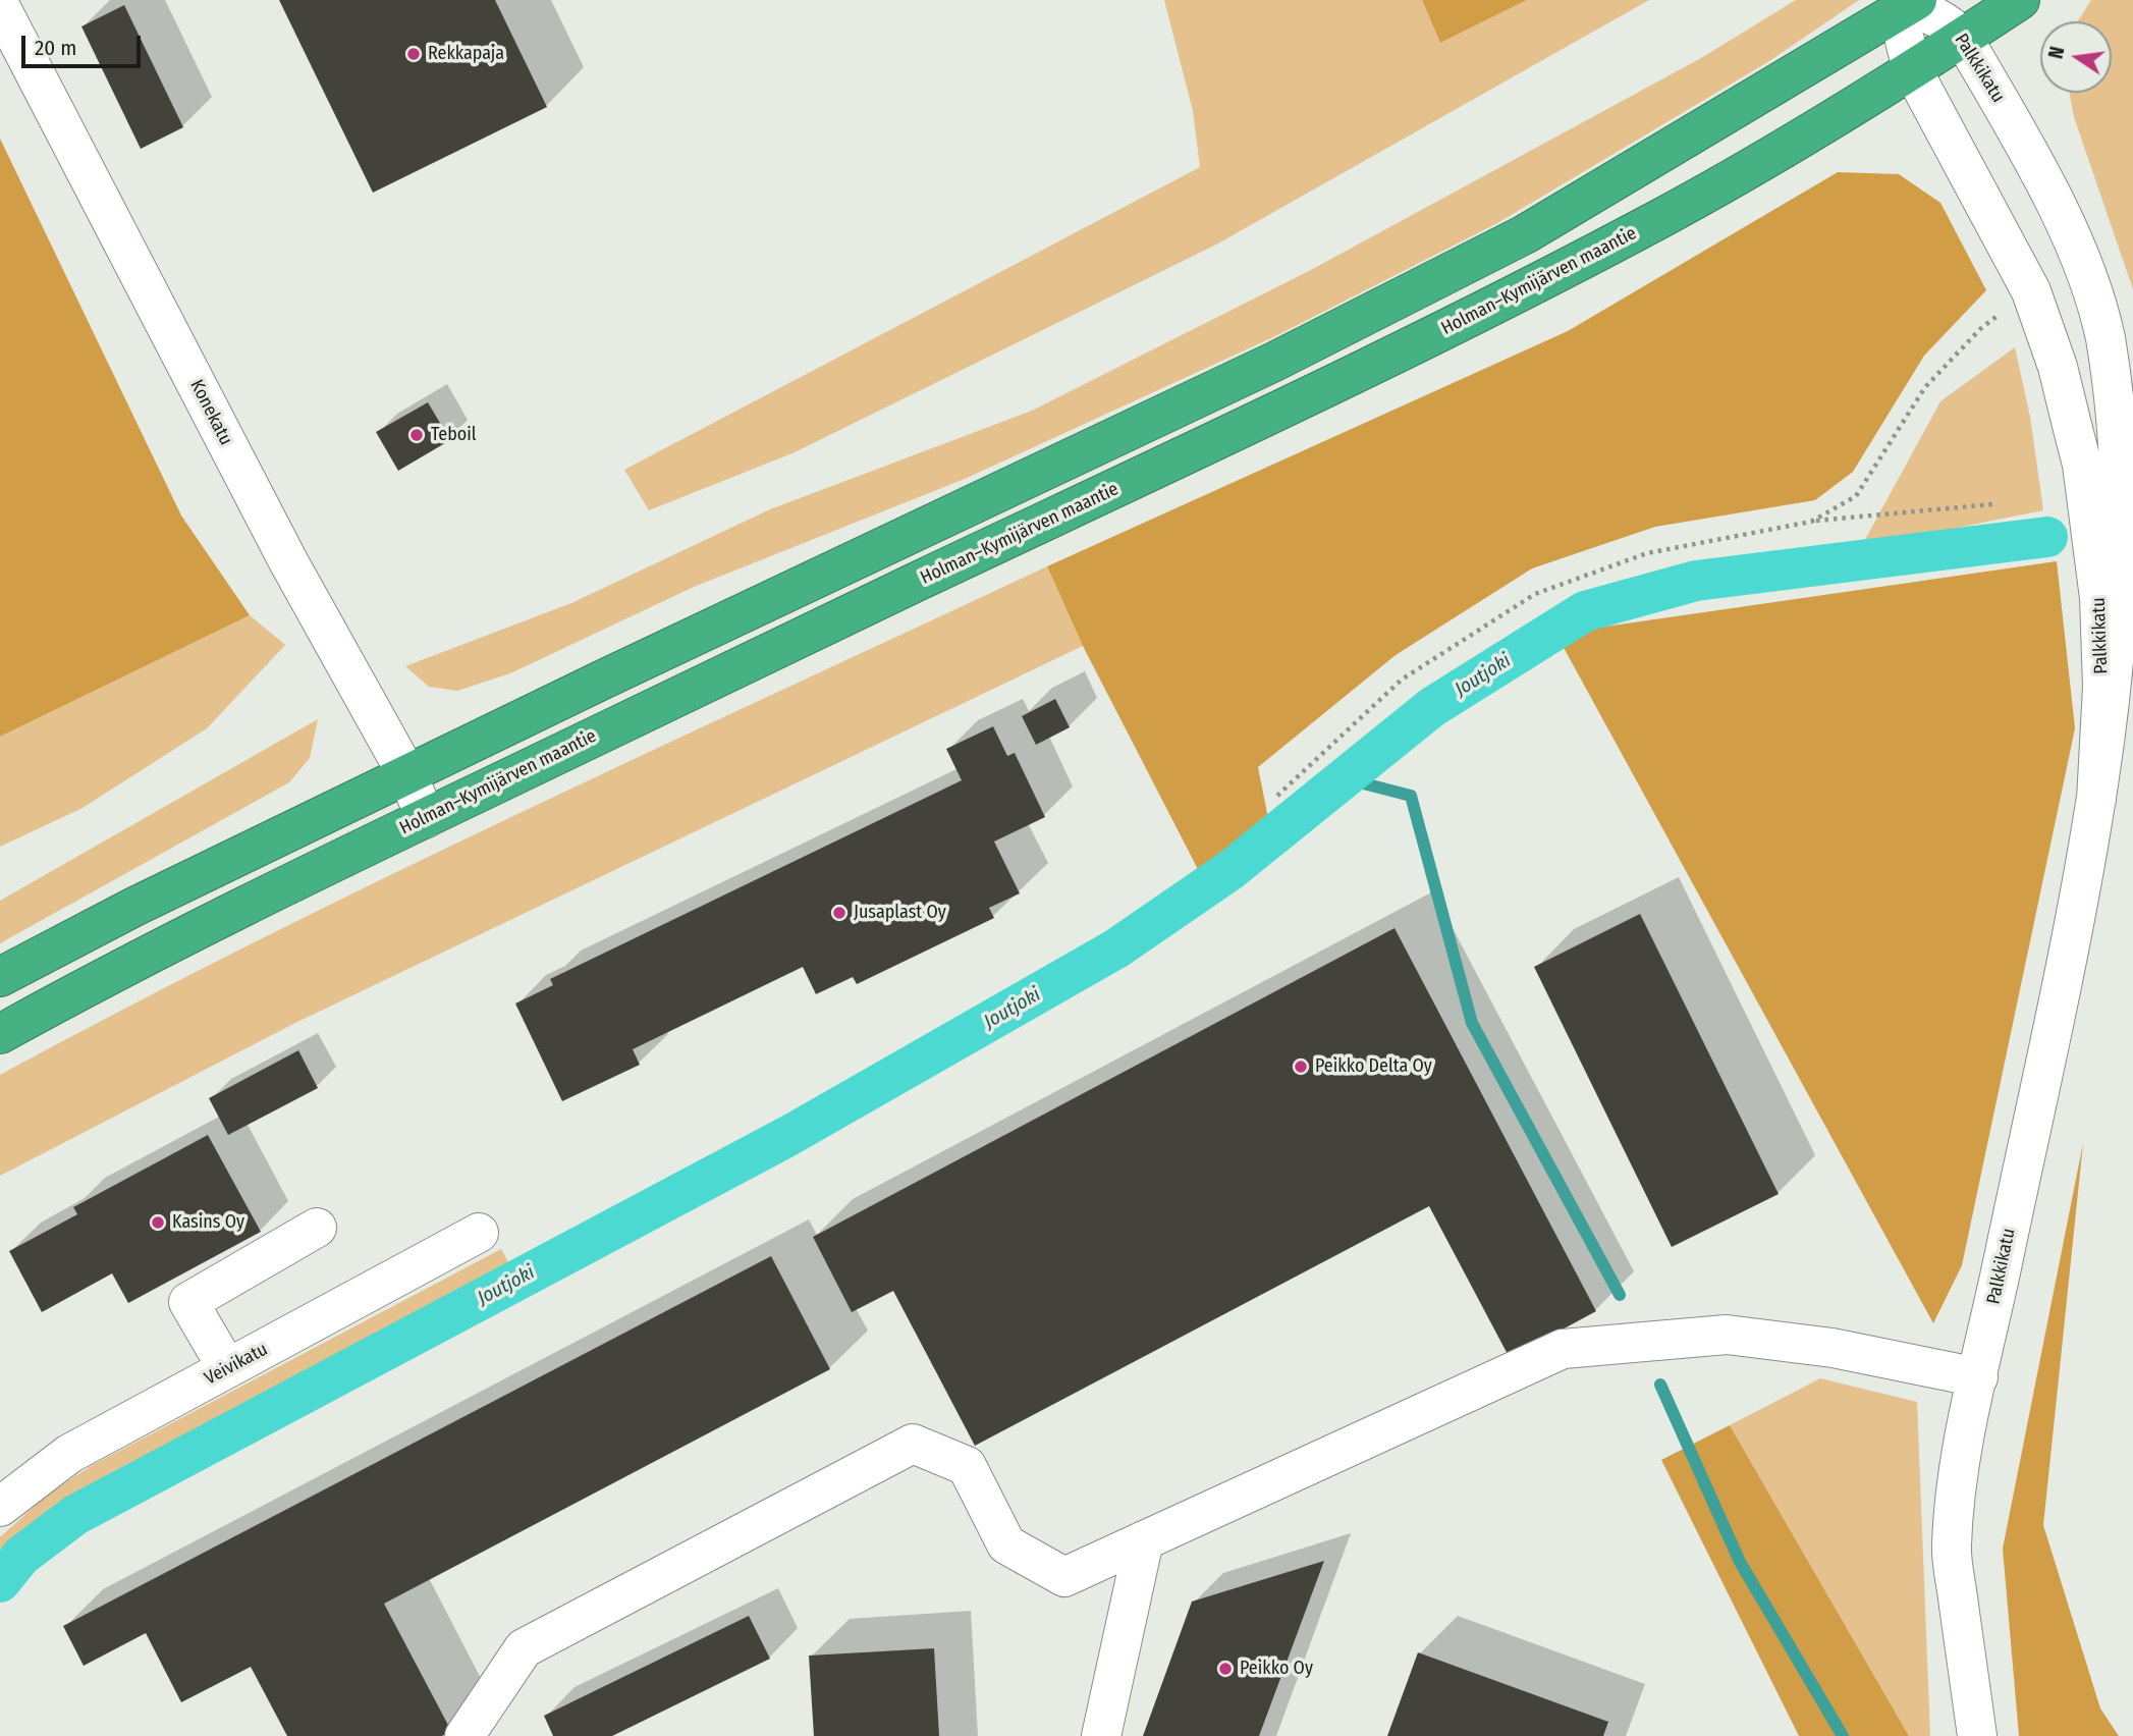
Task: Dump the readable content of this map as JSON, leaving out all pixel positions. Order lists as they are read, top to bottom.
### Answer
{
  "streets": {
    "highway": ["Holman–Kymijärven maantie"],
    "street": ["Palkkikatu", "Konekatu", "Veivikatu"]
  },
  "crossings": [
    ["Palkkikatu", "Holman–Kymijärven maantie"],
    ["Holman–Kymijärven maantie", "Konekatu"]
  ],
  "water": ["Joutjoki"],
  "places": [
    "Rekkapaja",
    "Teboil",
    "Jusaplast Oy",
    "Peikko Delta Oy",
    "Kasins Oy",
    "Peikko Oy"
  ],
  "scale_bar": "20 m",
  "north": "left"
}
